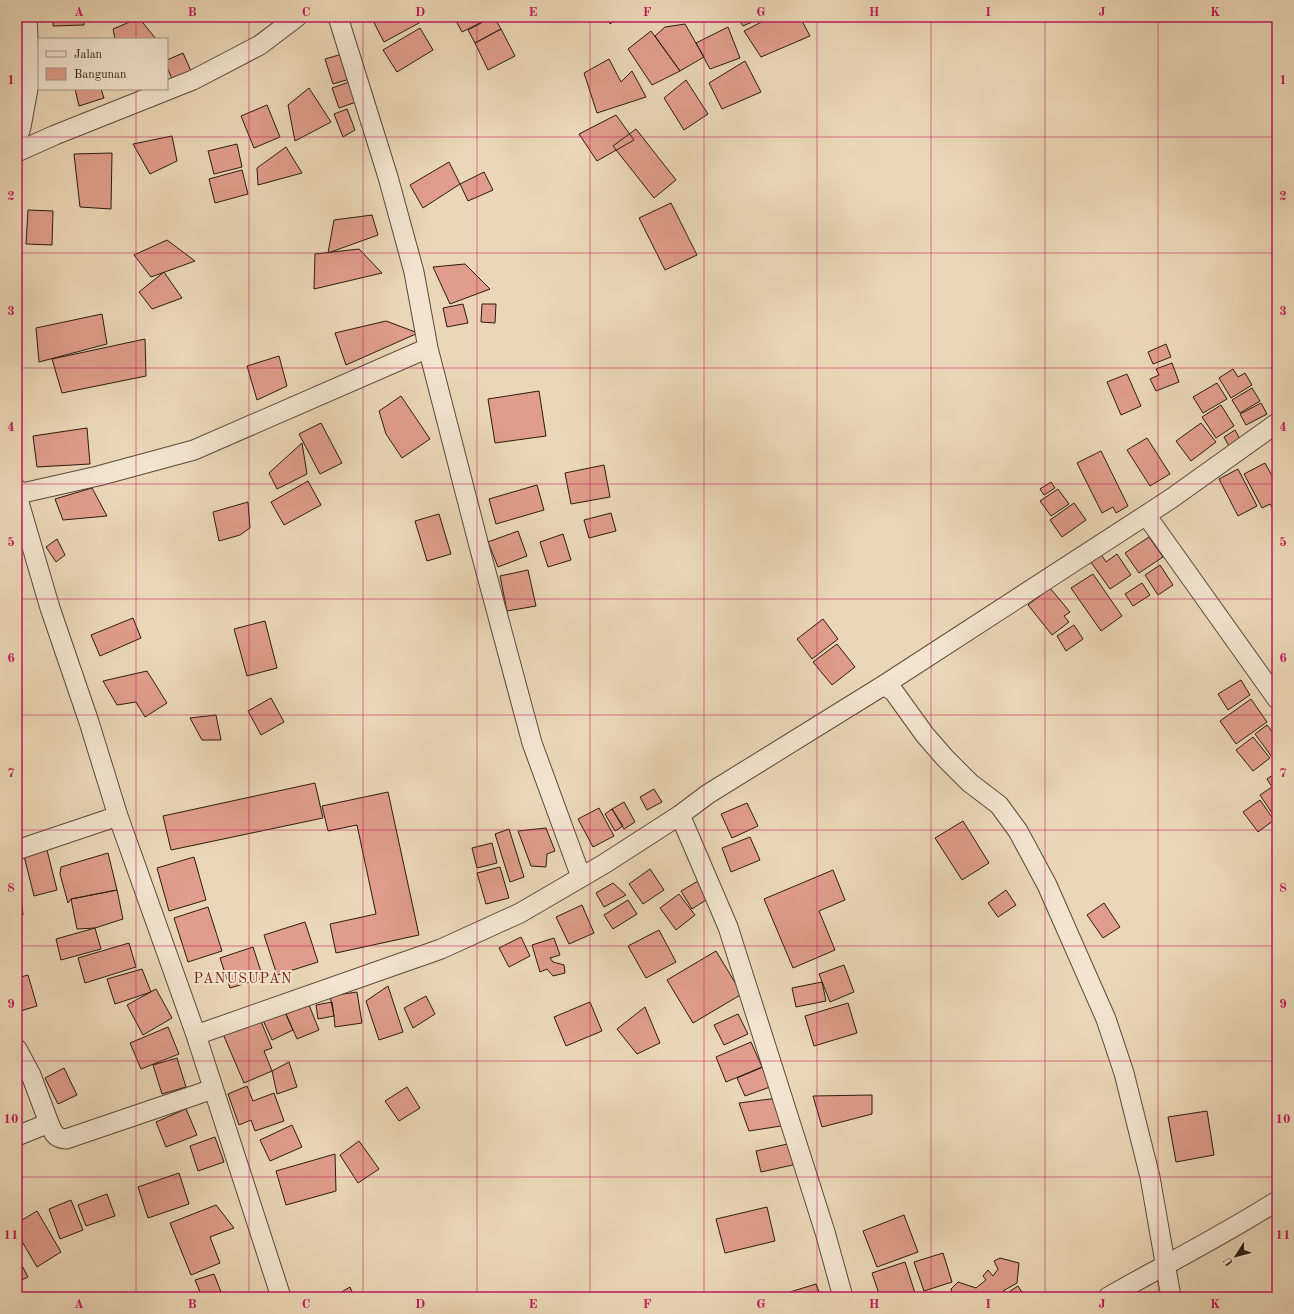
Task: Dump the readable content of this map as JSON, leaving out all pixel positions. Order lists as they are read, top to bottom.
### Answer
{
  "districts": ["PANUSUPAN"],
  "legend": ["Jalan", "Bangunan"],
  "north": "bottom left",
  "grid": {
    "columns": [
      "A",
      "B",
      "C",
      "D",
      "E",
      "F",
      "G",
      "H",
      "I",
      "J",
      "K"
    ],
    "rows": [
      "1",
      "2",
      "3",
      "4",
      "5",
      "6",
      "7",
      "8",
      "9",
      "10",
      "11"
    ]
  }
}
